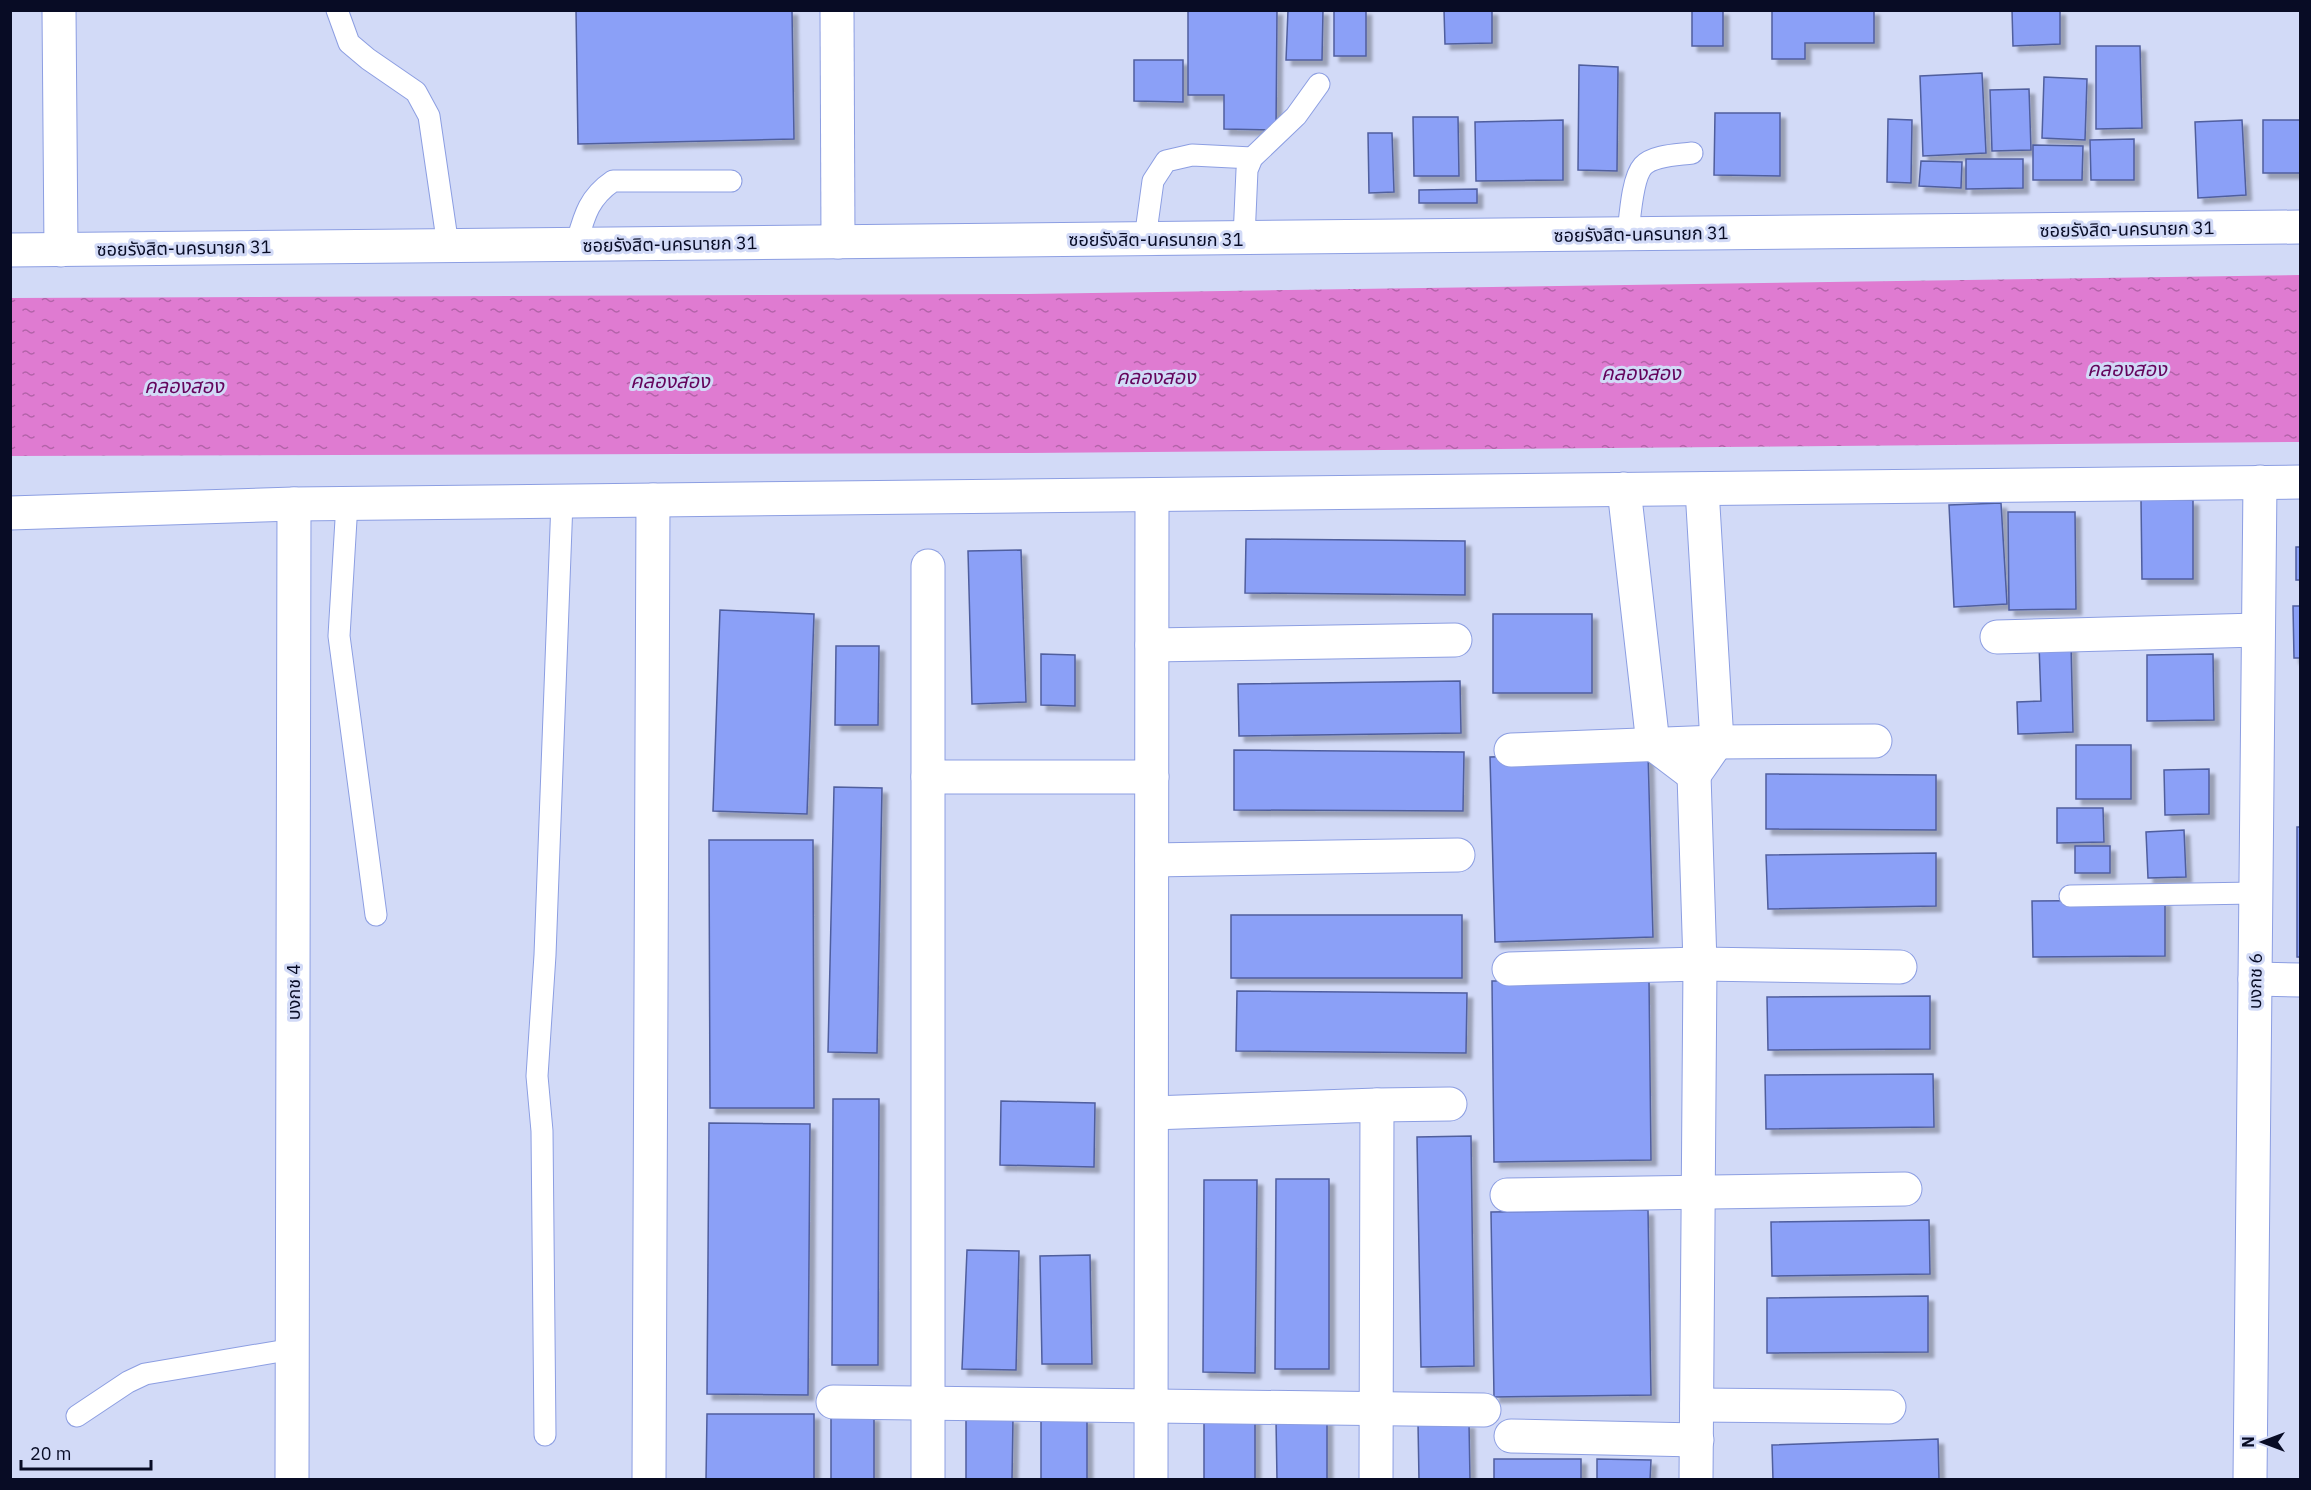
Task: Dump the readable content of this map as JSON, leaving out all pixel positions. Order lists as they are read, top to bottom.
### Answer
{
  "streets": {
    "street": ["ซอยรังสิต-นครนายก 31", "บงกช 6", "บงกช 4"]
  },
  "water": ["คลองสอง"],
  "scale_bar": "20 m",
  "north": "left"
}
